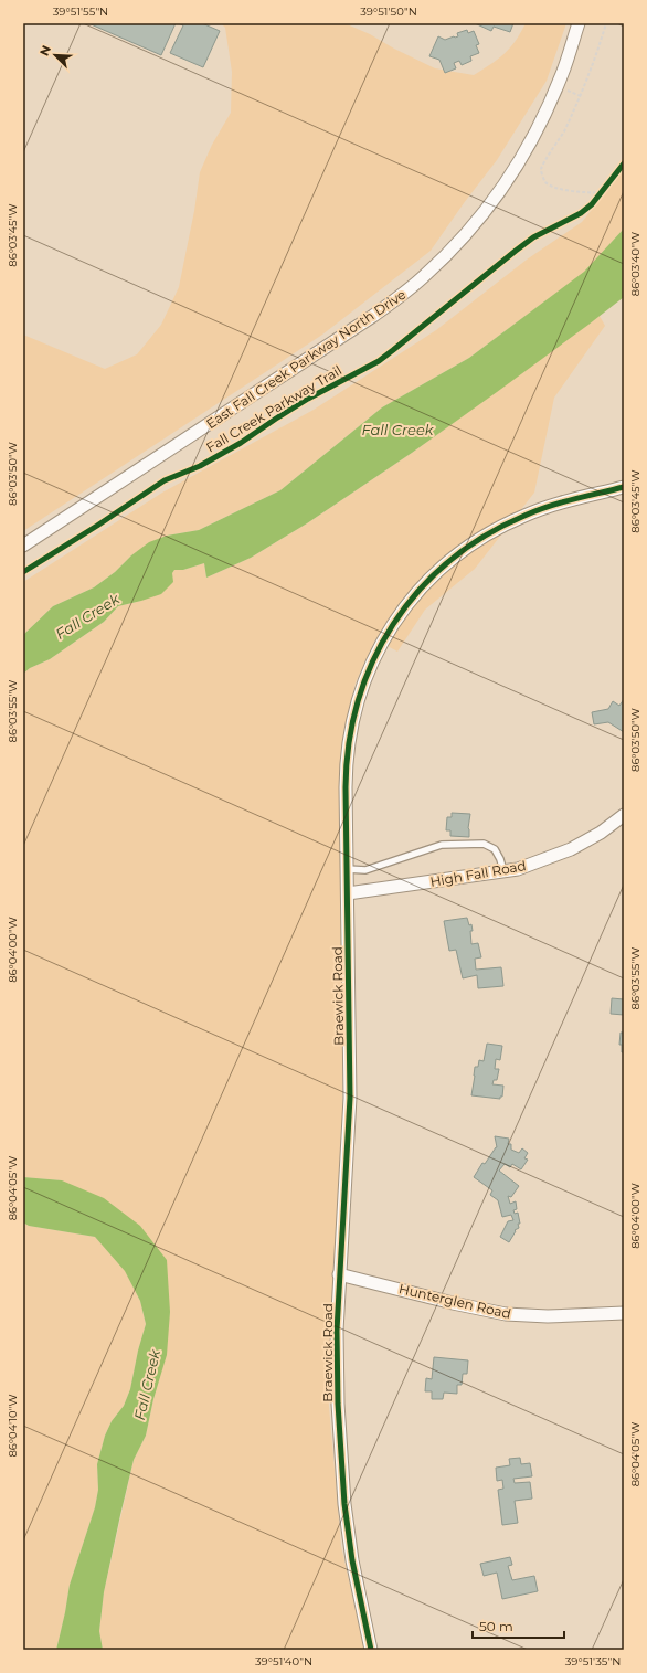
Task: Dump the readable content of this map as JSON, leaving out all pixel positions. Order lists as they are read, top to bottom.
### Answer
{
  "streets": {
    "street": [
      "East Fall Creek Parkway North Drive",
      "High Fall Road",
      "Braewick Road",
      "Hunterglen Road"
    ],
    "cycle path": ["Fall Creek Parkway Trail"]
  },
  "crossings": [
    ["High Fall Road", "Braewick Road"],
    ["Braewick Road", "Hunterglen Road"]
  ],
  "water": ["Fall Creek"],
  "scale_bar": "50 m",
  "north": "top left",
  "coordinates": [
    "39°51'55\"N",
    "39°51'50\"N",
    "86°03'45\"W",
    "86°03'40\"W",
    "86°03'50\"W",
    "86°03'55\"W",
    "86°04'00\"W",
    "86°04'05\"W",
    "86°04'10\"W",
    "39°51'40\"N",
    "39°51'35\"N"
  ]
}
